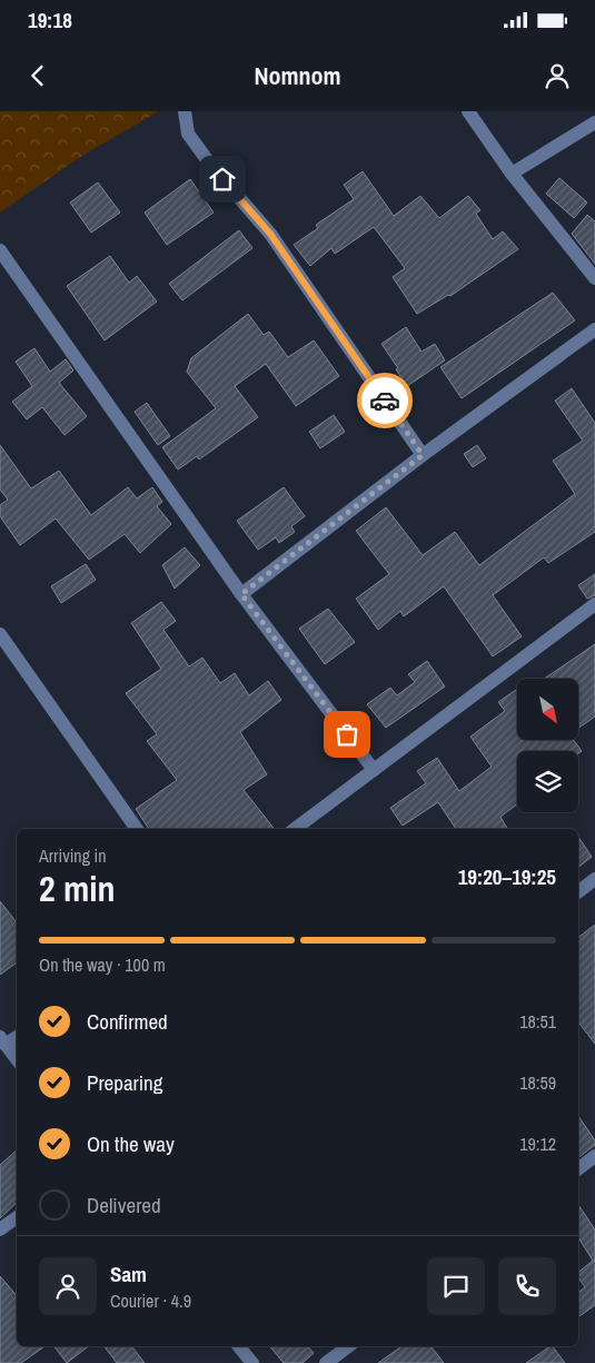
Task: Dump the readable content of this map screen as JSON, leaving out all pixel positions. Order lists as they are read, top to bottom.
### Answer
{
  "north": "bottom right",
  "page": {
    "status": "19:18",
    "header": "Nomnom",
    "heading": ["2 min", "Arriving in", "19:20–19:25"],
    "panel": ["Sam", "Courier · 4.9"],
    "bar": "On the way · 100 m",
    "list": [
      ["Confirmed", "18:51"],
      ["Preparing", "18:59"],
      ["On the way", "19:12"],
      "Delivered"
    ]
  }
}
